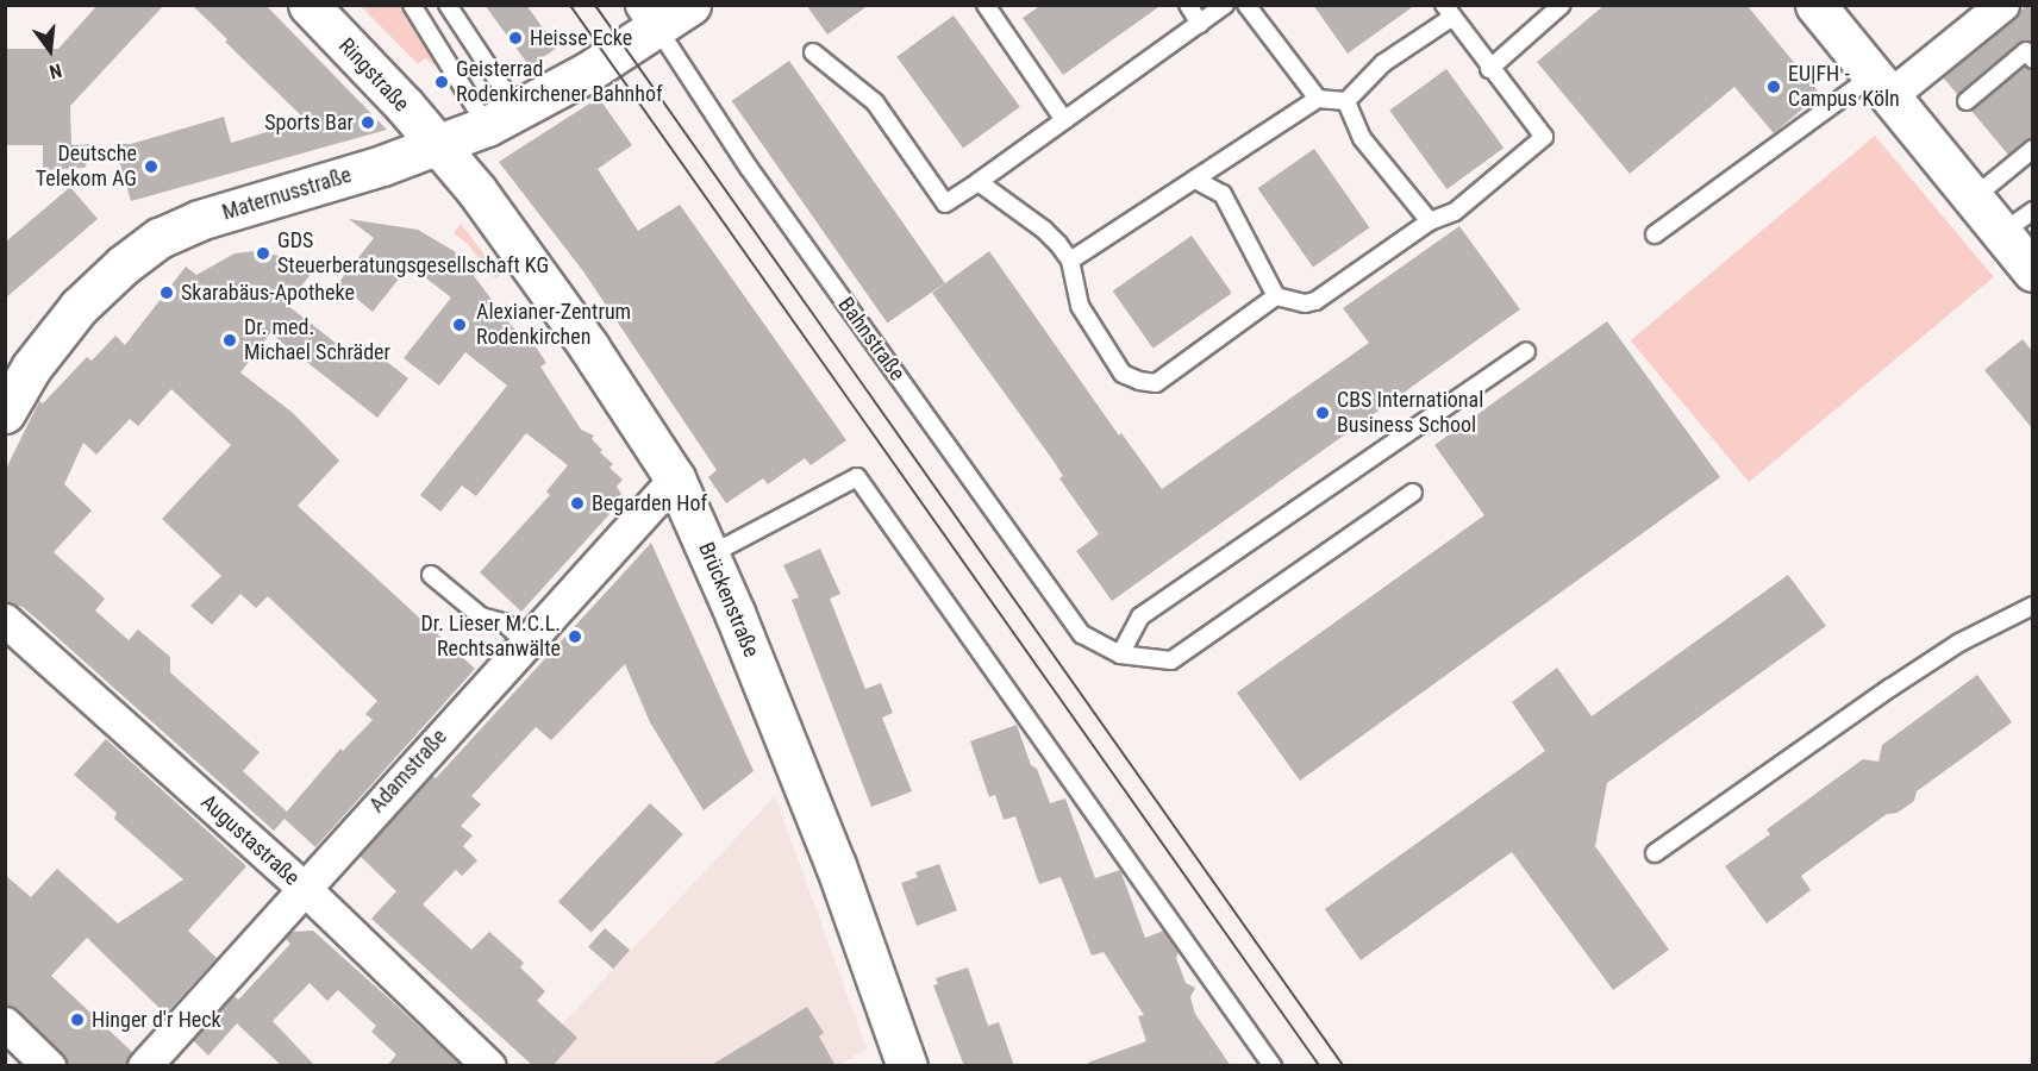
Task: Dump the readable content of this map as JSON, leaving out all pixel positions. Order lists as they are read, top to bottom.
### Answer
{
  "streets": {
    "main road": ["Ringstraße", "Maternusstraße", "Brückenstraße"],
    "street": ["Adamstraße", "Augustastraße"],
    "lane": ["Bahnstraße"]
  },
  "crossings": [
    ["Ringstraße", "Maternusstraße"],
    ["Ringstraße", "Brückenstraße"],
    ["Maternusstraße", "Bahnstraße"],
    ["Maternusstraße", "Brückenstraße"],
    ["Brückenstraße", "Adamstraße"],
    ["Adamstraße", "Augustastraße"]
  ],
  "places": [
    "Heisse Ecke",
    "Geisterrad Rodenkirchener Bahnhof",
    "EU|FH - Campus Köln",
    "Sports Bar",
    "Deutsche Telekom AG",
    "GDS Steuerberatungsgesellschaft KG",
    "Skarabäus-Apotheke",
    "Alexianer-Zentrum Rodenkirchen",
    "Dr. med. Michael Schräder",
    "CBS International Business School",
    "Begarden Hof",
    "Dr. Lieser M.C.L. Rechtsanwälte",
    "Hinger d'r Heck"
  ],
  "north": "bottom"
}
